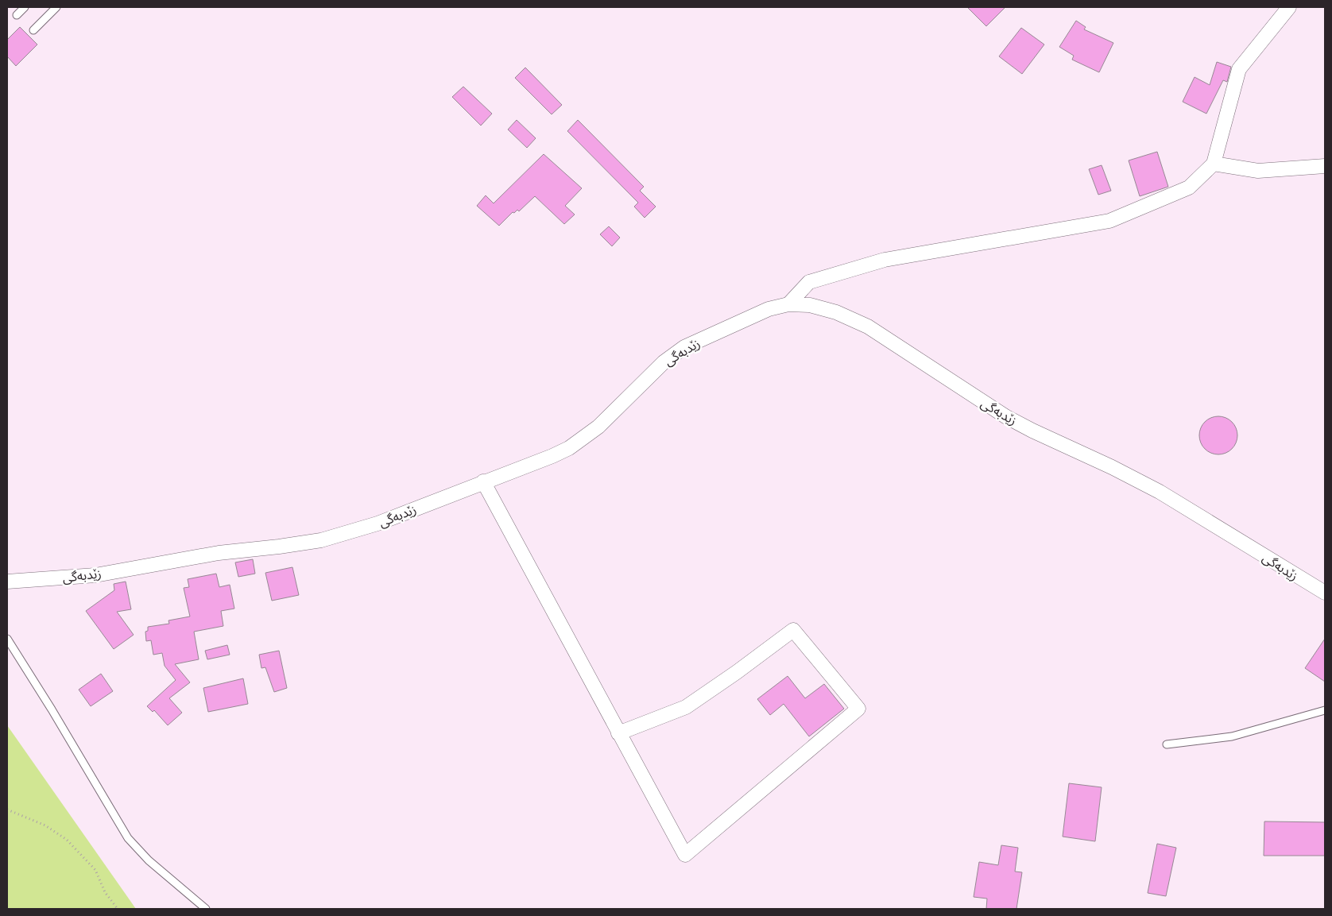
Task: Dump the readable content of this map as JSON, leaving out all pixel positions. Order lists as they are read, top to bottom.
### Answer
{
  "streets": {
    "street": ["زێدبەگی"]
  }
}
